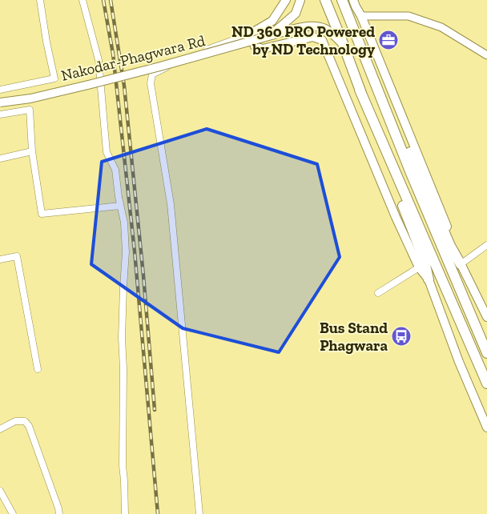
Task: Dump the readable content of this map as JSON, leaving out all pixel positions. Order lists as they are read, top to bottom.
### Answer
{
  "streets": {
    "main road": ["Nakodar-Phagwara Rd"]
  },
  "places": {
    "office": ["ND 360 PRO Powered by ND Technology"],
    "bus stop": ["Bus Stand Phagwara"]
  }
}
